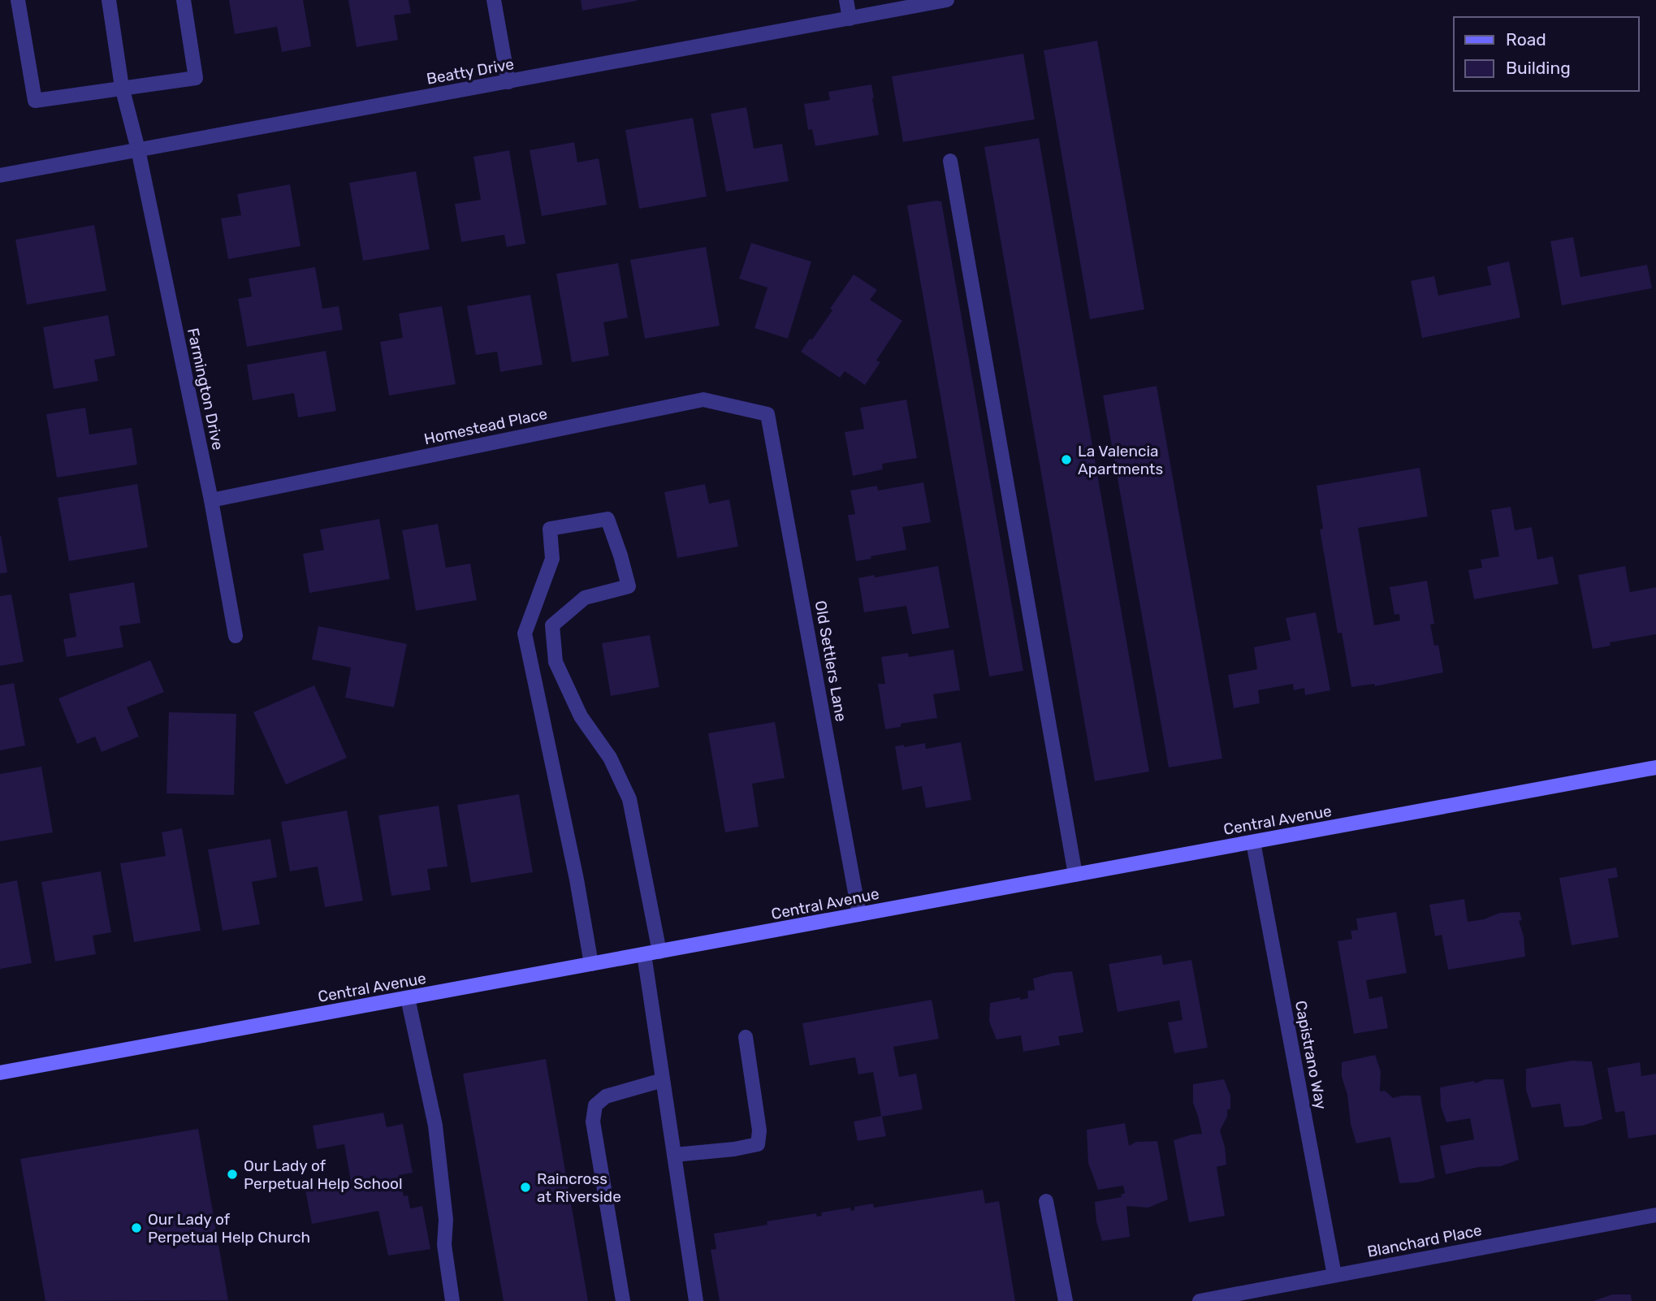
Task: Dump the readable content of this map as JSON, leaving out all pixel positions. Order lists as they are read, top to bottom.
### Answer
{
  "streets": {
    "main road": ["Central Avenue"],
    "street": [
      "Beatty Drive",
      "Farmington Drive",
      "Homestead Place",
      "Old Settlers Lane",
      "Capistrano Way",
      "Blanchard Place"
    ]
  },
  "crossings": [
    ["Beatty Drive", "Farmington Drive"],
    ["Farmington Drive", "Homestead Place"],
    ["Homestead Place", "Old Settlers Lane"],
    ["Old Settlers Lane", "Central Avenue"],
    ["Central Avenue", "Capistrano Way"],
    ["Capistrano Way", "Blanchard Place"]
  ],
  "places": [
    "La Valencia Apartments",
    "Our Lady of Perpetual Help School",
    "Raincross at Riverside",
    "Our Lady of Perpetual Help Church"
  ],
  "legend": ["Road", "Building"]
}
